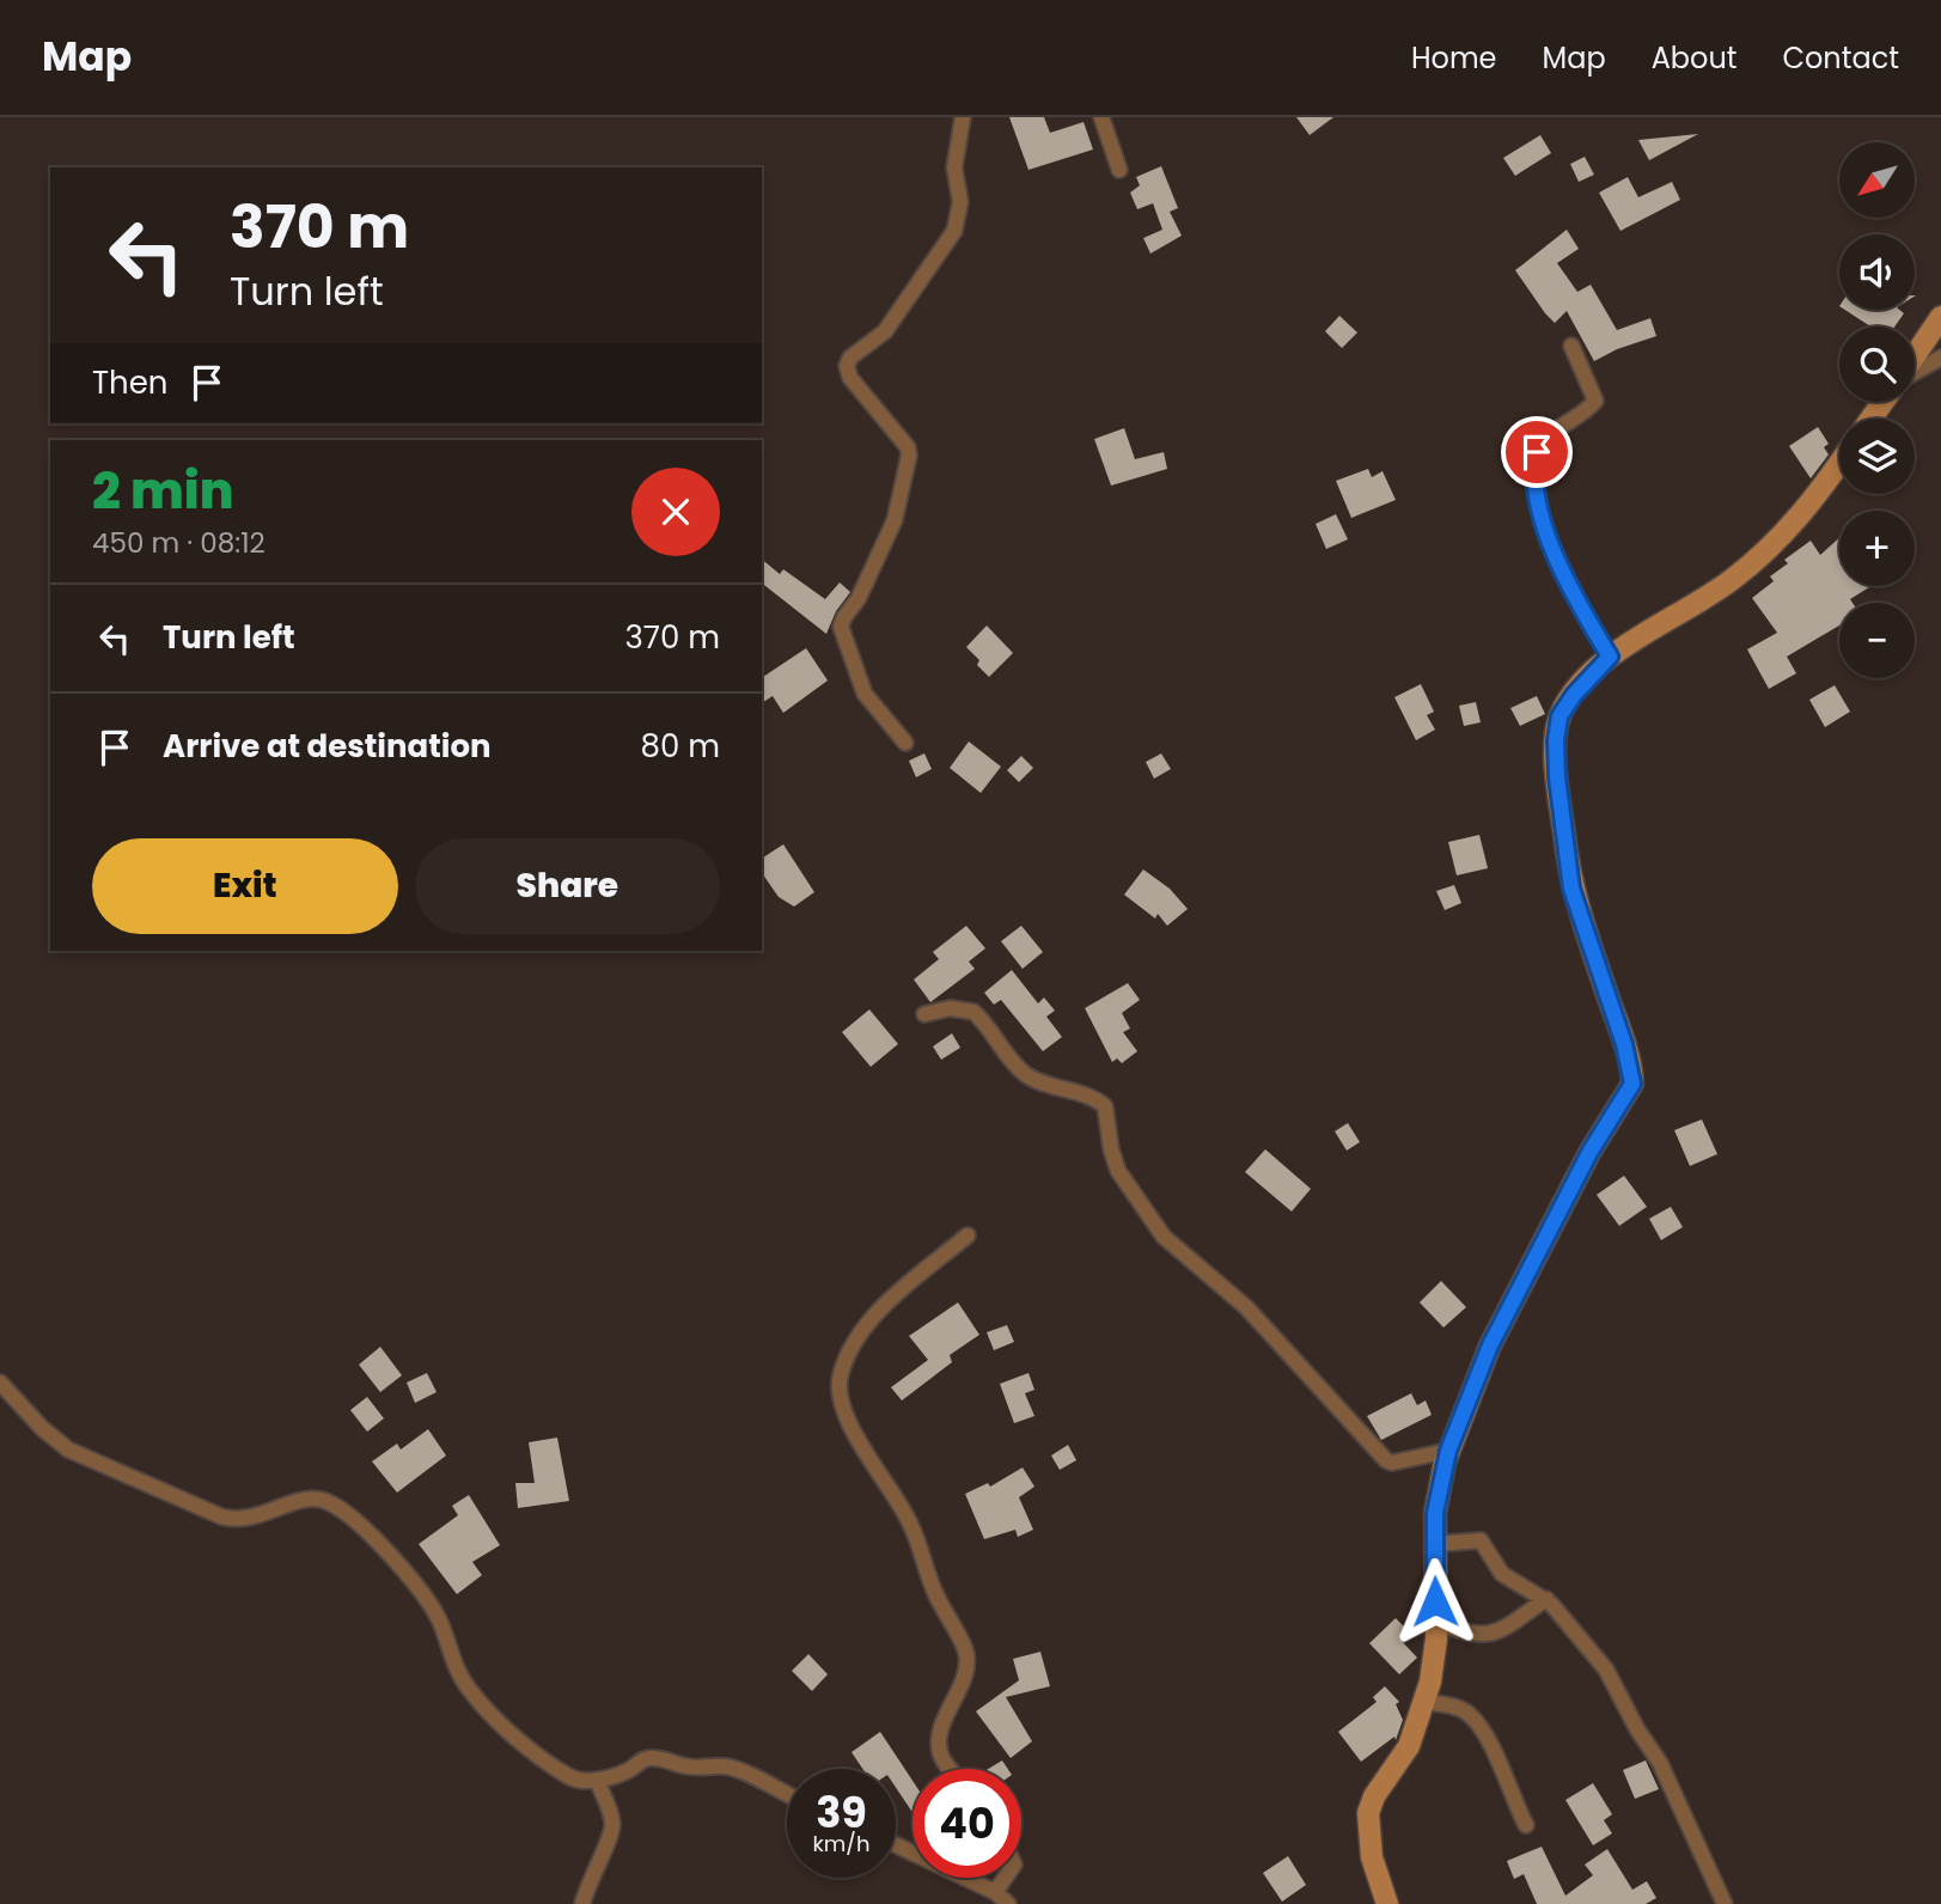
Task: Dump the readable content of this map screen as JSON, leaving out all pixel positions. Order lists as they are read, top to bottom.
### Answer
{
  "north": "bottom left",
  "page": {
    "header": "Map",
    "nav": [
      "Home",
      "Map",
      "About",
      "Contact"
    ],
    "map_buttons": ["+", "−"],
    "turn": ["370 m", "Turn left"],
    "then": "Then",
    "heading": ["2 min", "450 m · 08:12"],
    "list": [
      {
        "name": "Turn left",
        "value": "370 m"
      },
      {
        "name": "Arrive at destination",
        "value": "80 m"
      }
    ],
    "buttons": ["Exit", "Share"],
    "speed": "39 km/h",
    "limit": "40"
  }
}
